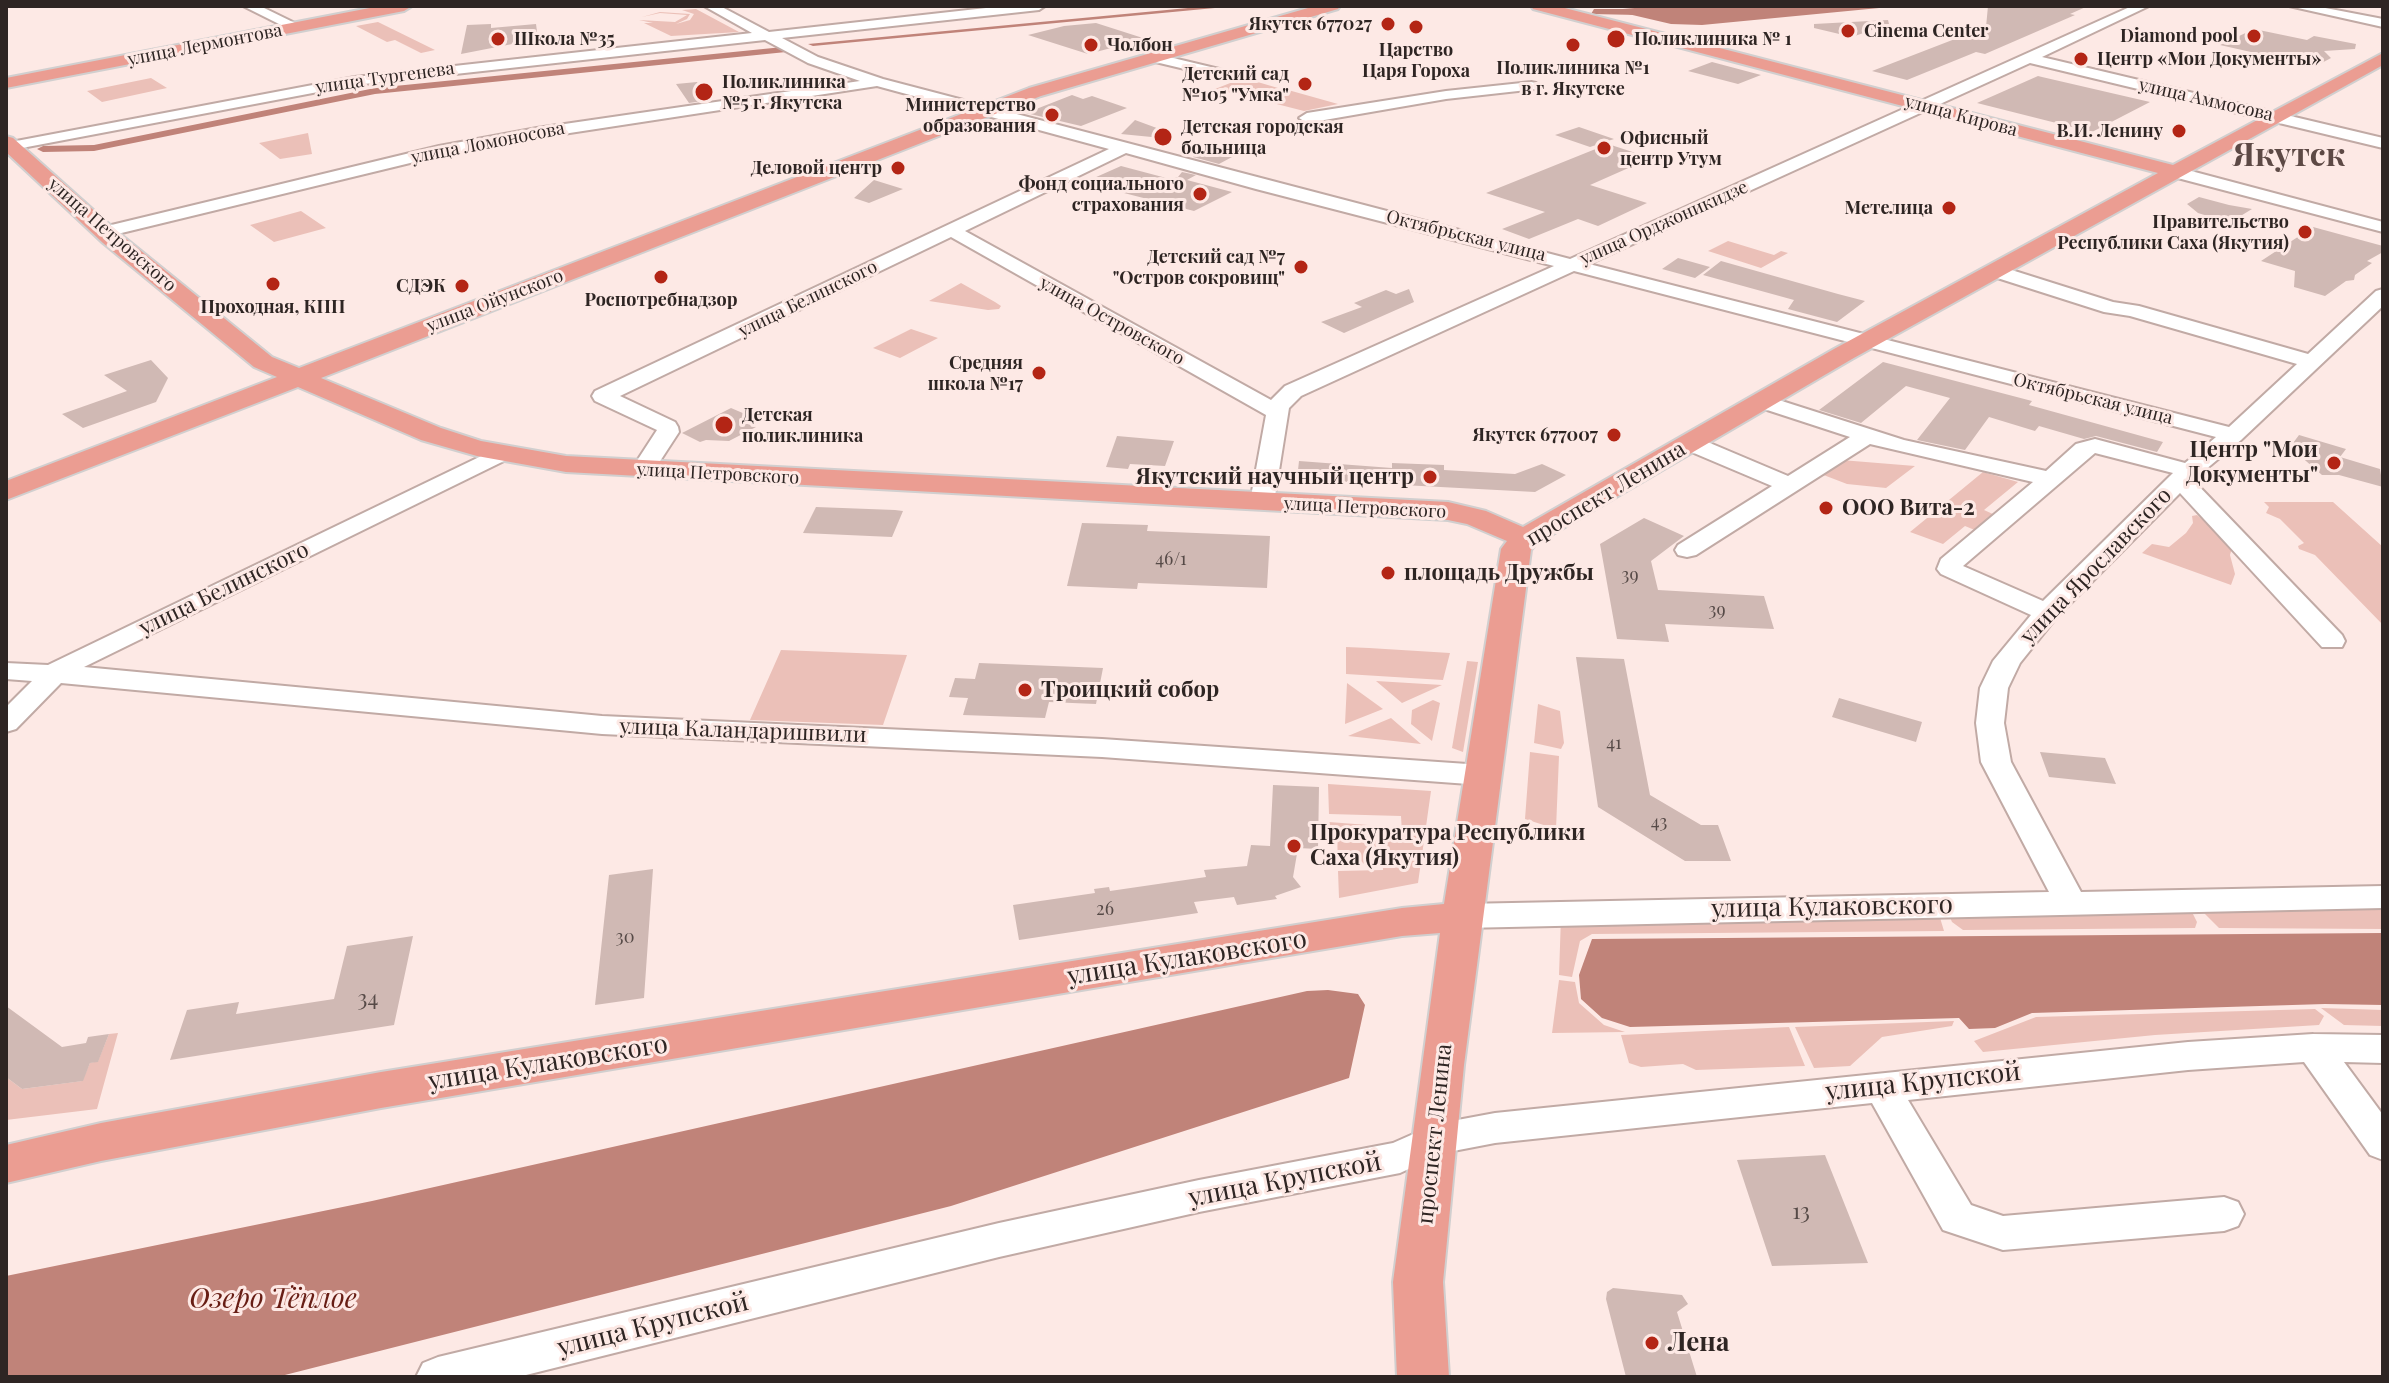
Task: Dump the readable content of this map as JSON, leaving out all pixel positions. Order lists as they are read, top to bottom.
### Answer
{
  "streets": {
    "main road": [
      "улица Лермонтова",
      "улица Кирова",
      "улица Петровского",
      "улица Ойунского",
      "проспект Ленина",
      "улица Кулаковского"
    ],
    "street": [
      "улица Тургенева",
      "улица Аммосова",
      "улица Ломоносова",
      "улица Орджоникидзе",
      "Октябрьская улица",
      "улица Белинского",
      "улица Островского",
      "улица Ярославского",
      "улица Каландаришвили",
      "улица Крупской"
    ]
  },
  "crossings": [
    ["улица Тургенева", "улица Петровского"],
    ["улица Тургенева", "Октябрьская улица"],
    ["улица Аммосова", "улица Орджоникидзе"],
    ["улица Аммосова", "проспект Ленина"],
    ["улица Кирова", "улица Орджоникидзе"],
    ["улица Кирова", "проспект Ленина"],
    ["улица Ломоносова", "улица Петровского"],
    ["улица Ломоносова", "Октябрьская улица"],
    ["улица Орджоникидзе", "Октябрьская улица"],
    ["улица Орджоникидзе", "улица Островского"],
    ["улица Петровского", "улица Белинского"],
    ["улица Петровского", "улица Ойунского"],
    ["улица Петровского", "проспект Ленина"],
    ["Октябрьская улица", "улица Белинского"],
    ["Октябрьская улица", "улица Ойунского"],
    ["Октябрьская улица", "проспект Ленина"],
    ["Октябрьская улица", "улица Ярославского"],
    ["улица Белинского", "улица Островского"],
    ["улица Белинского", "улица Каландаришвили"],
    ["проспект Ленина", "улица Каландаришвили"],
    ["проспект Ленина", "улица Кулаковского"],
    ["проспект Ленина", "улица Крупской"],
    ["улица Ярославского", "улица Кулаковского"]
  ],
  "districts": ["Якутск"],
  "water": ["Озеро Тёплое"],
  "places": [
    "Якутск 677027",
    "Царство Царя Гороха",
    "Cinema Center",
    "Diamond pool",
    "Школа №35",
    "Поликлиника № 1",
    "Чолбон",
    "Поликлиника №1 в г. Якутске",
    "Центр «Мои Документы»",
    "Детский сад №105 \"Умка\"",
    "Поликлиника №5 г. Якутска",
    "Министерство образования",
    "В.И. Ленину",
    "Детская городская больница",
    "Офисный центр Утум",
    "Деловой центр",
    "Фонд социального страхования",
    "Метелица",
    "Правительство Республики Саха (Якутия)",
    "Детский сад №7 \"Остров сокровищ\"",
    "Роспотребнадзор",
    "Проходная, КПП",
    "СДЭК",
    "Средняя школа №17",
    "Детская поликлиника",
    "Якутск 677007",
    "Центр \"Мои Документы\"",
    "Якутский научный центр",
    "ООО Вита-2",
    "площадь Дружбы",
    "Троицкий собор",
    "Прокуратура Республики Саха (Якутия)",
    "Лена"
  ],
  "house_numbers": [
    "46/1",
    "39",
    "39",
    "41",
    "43",
    "26",
    "30",
    "34",
    "13"
  ]
}
